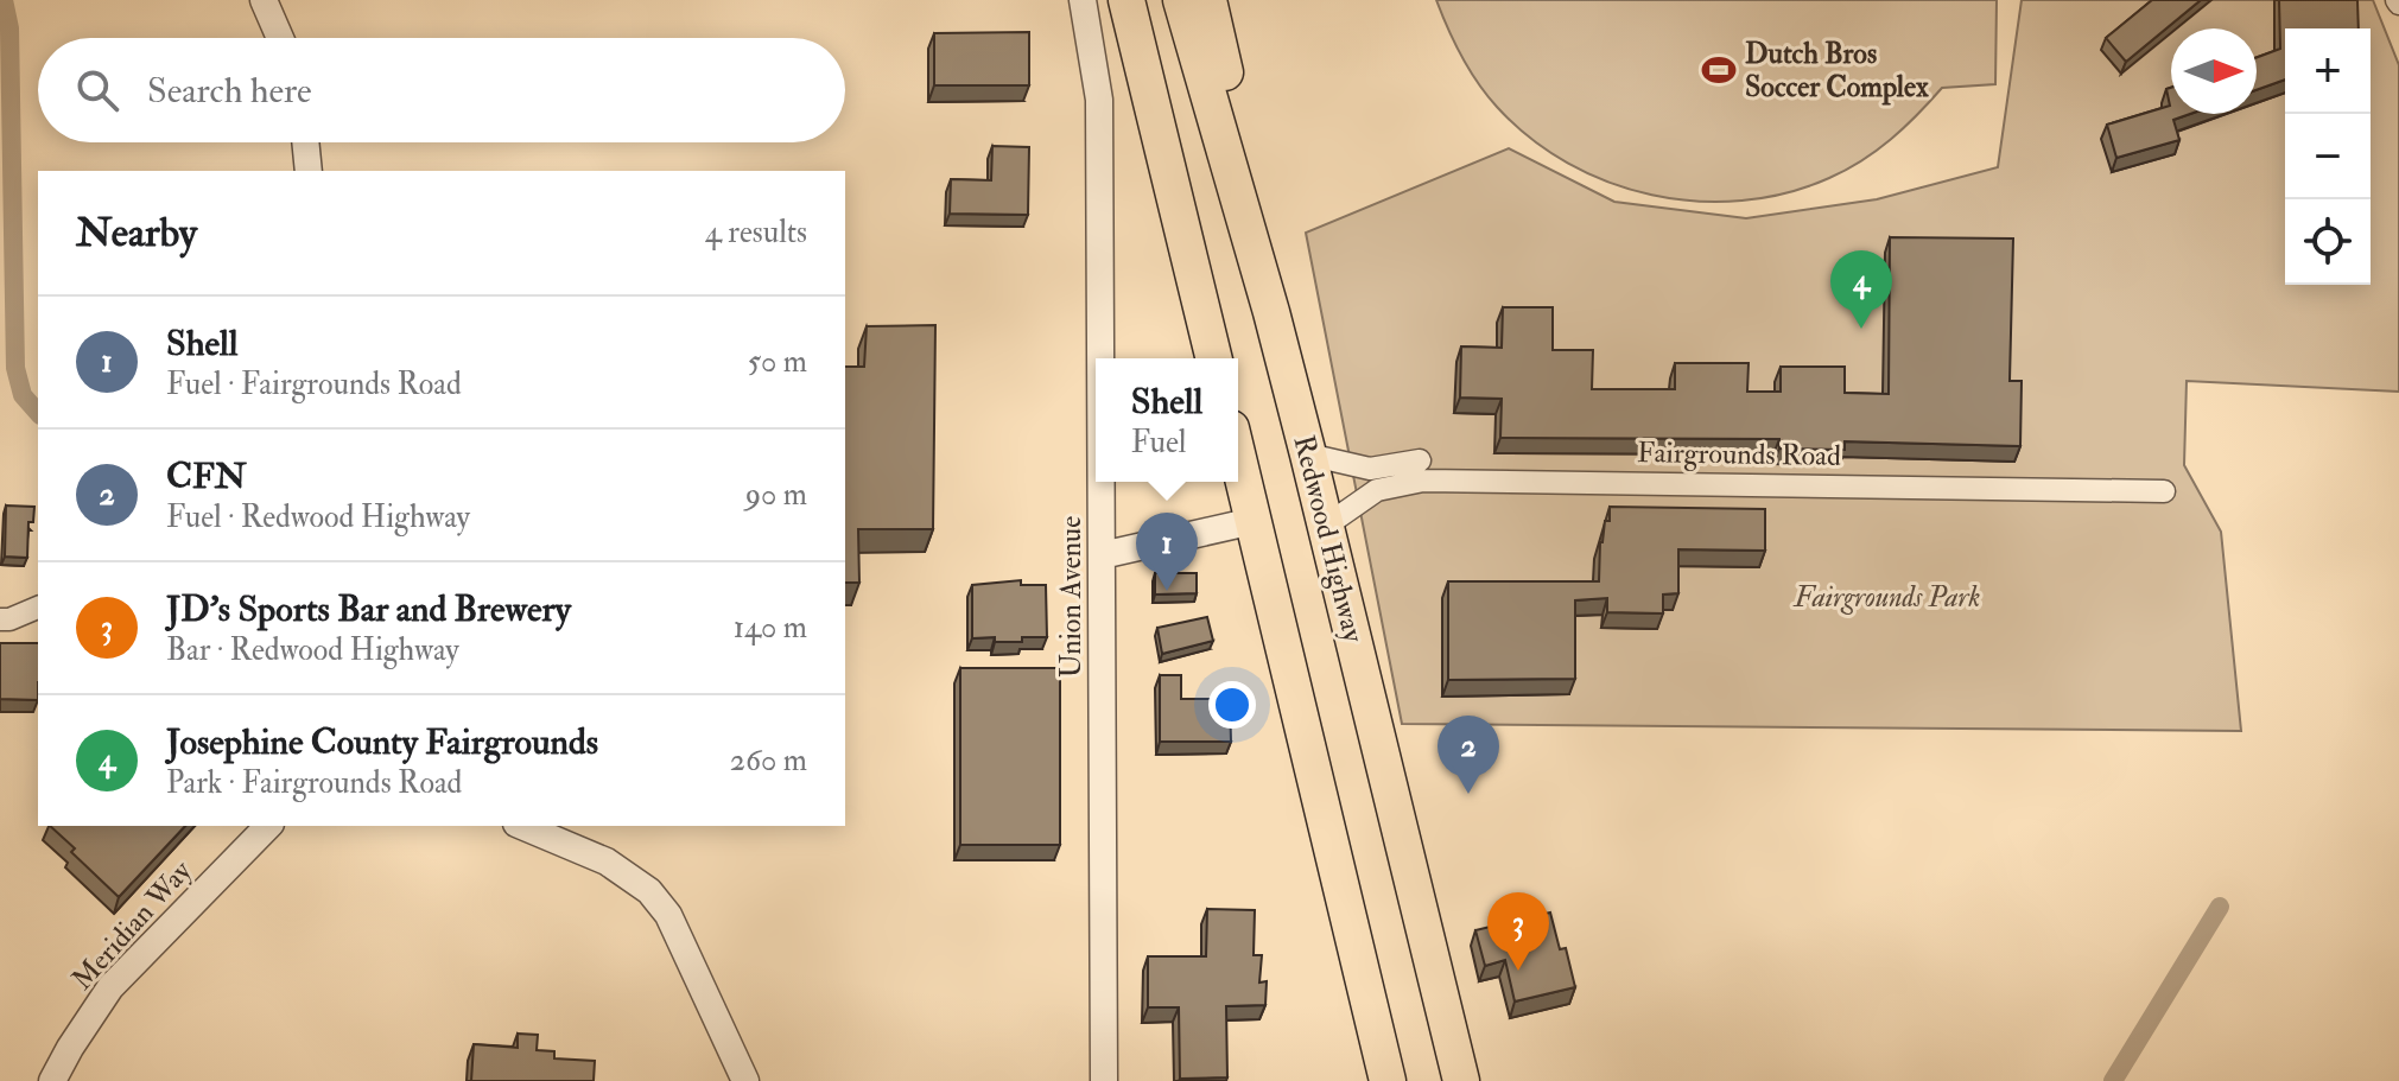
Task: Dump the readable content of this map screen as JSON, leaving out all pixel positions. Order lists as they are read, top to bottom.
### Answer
{
  "streets": {
    "highway": ["Redwood Highway"],
    "street": ["Fairgrounds Road", "Union Avenue", "Meridian Way"]
  },
  "crossings": [
    ["Fairgrounds Road", "Redwood Highway"]
  ],
  "parks": ["Fairgrounds Park"],
  "places": {
    "sports": ["Dutch Bros Soccer Complex"]
  },
  "north": "right",
  "page": {
    "map_buttons": ["+", "−"],
    "search": "Search here",
    "heading": ["Nearby", "4 results"],
    "pins": [
      "4",
      "1",
      "2",
      "3"
    ],
    "list": [
      {
        "mark": "1",
        "name": "Shell",
        "note": "Fuel · Fairgrounds Road",
        "value": "50 m"
      },
      {
        "mark": "2",
        "name": "CFN",
        "note": "Fuel · Redwood Highway",
        "value": "90 m"
      },
      {
        "mark": "3",
        "name": "JD's Sports Bar and Brewery",
        "note": "Bar · Redwood Highway",
        "value": "140 m"
      },
      {
        "mark": "4",
        "name": "Josephine County Fairgrounds",
        "note": "Park · Fairgrounds Road",
        "value": "260 m"
      }
    ],
    "popup": ["Shell", "Fuel"]
  }
}
